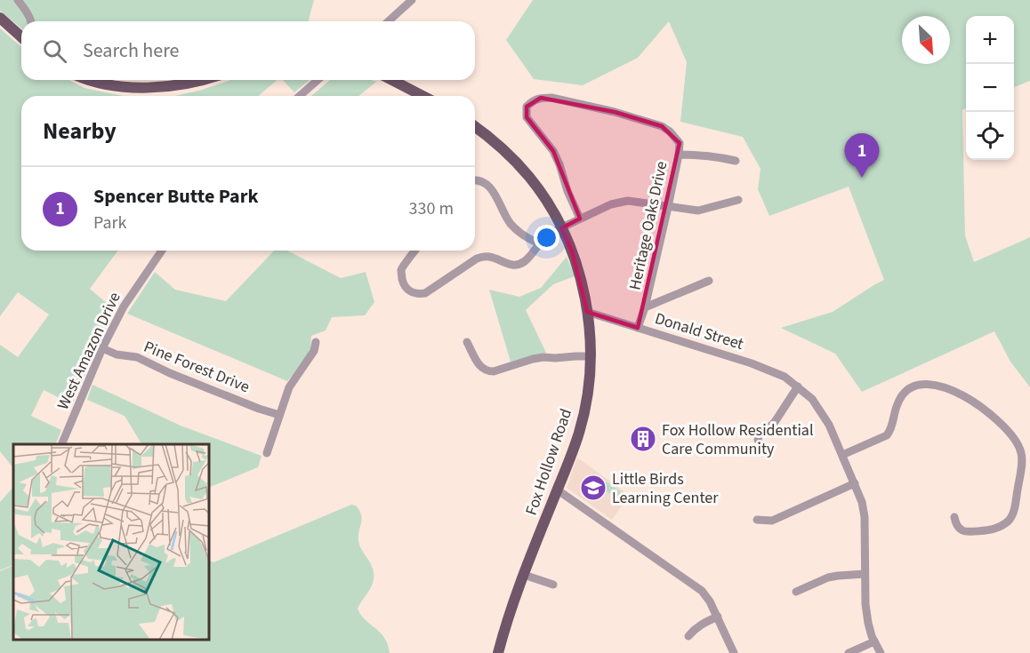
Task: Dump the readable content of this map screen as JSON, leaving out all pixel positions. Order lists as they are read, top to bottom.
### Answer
{
  "streets": {
    "main road": ["Fox Hollow Road"],
    "street": [
      "Heritage Oaks Drive",
      "Donald Street",
      "West Amazon Drive",
      "Pine Forest Drive"
    ]
  },
  "crossings": [
    ["Heritage Oaks Drive", "Donald Street"],
    ["Donald Street", "Fox Hollow Road"],
    ["West Amazon Drive", "Pine Forest Drive"]
  ],
  "places": {
    "building": ["Fox Hollow Residential Care Community"],
    "school or university": ["Little Birds Learning Center"]
  },
  "north": "bottom right",
  "page": {
    "map_buttons": ["+", "−"],
    "search": "Search here",
    "heading": "Nearby",
    "pins": "1",
    "list": [
      {
        "mark": "1",
        "name": "Spencer Butte Park",
        "note": "Park",
        "value": "330 m"
      }
    ]
  }
}
